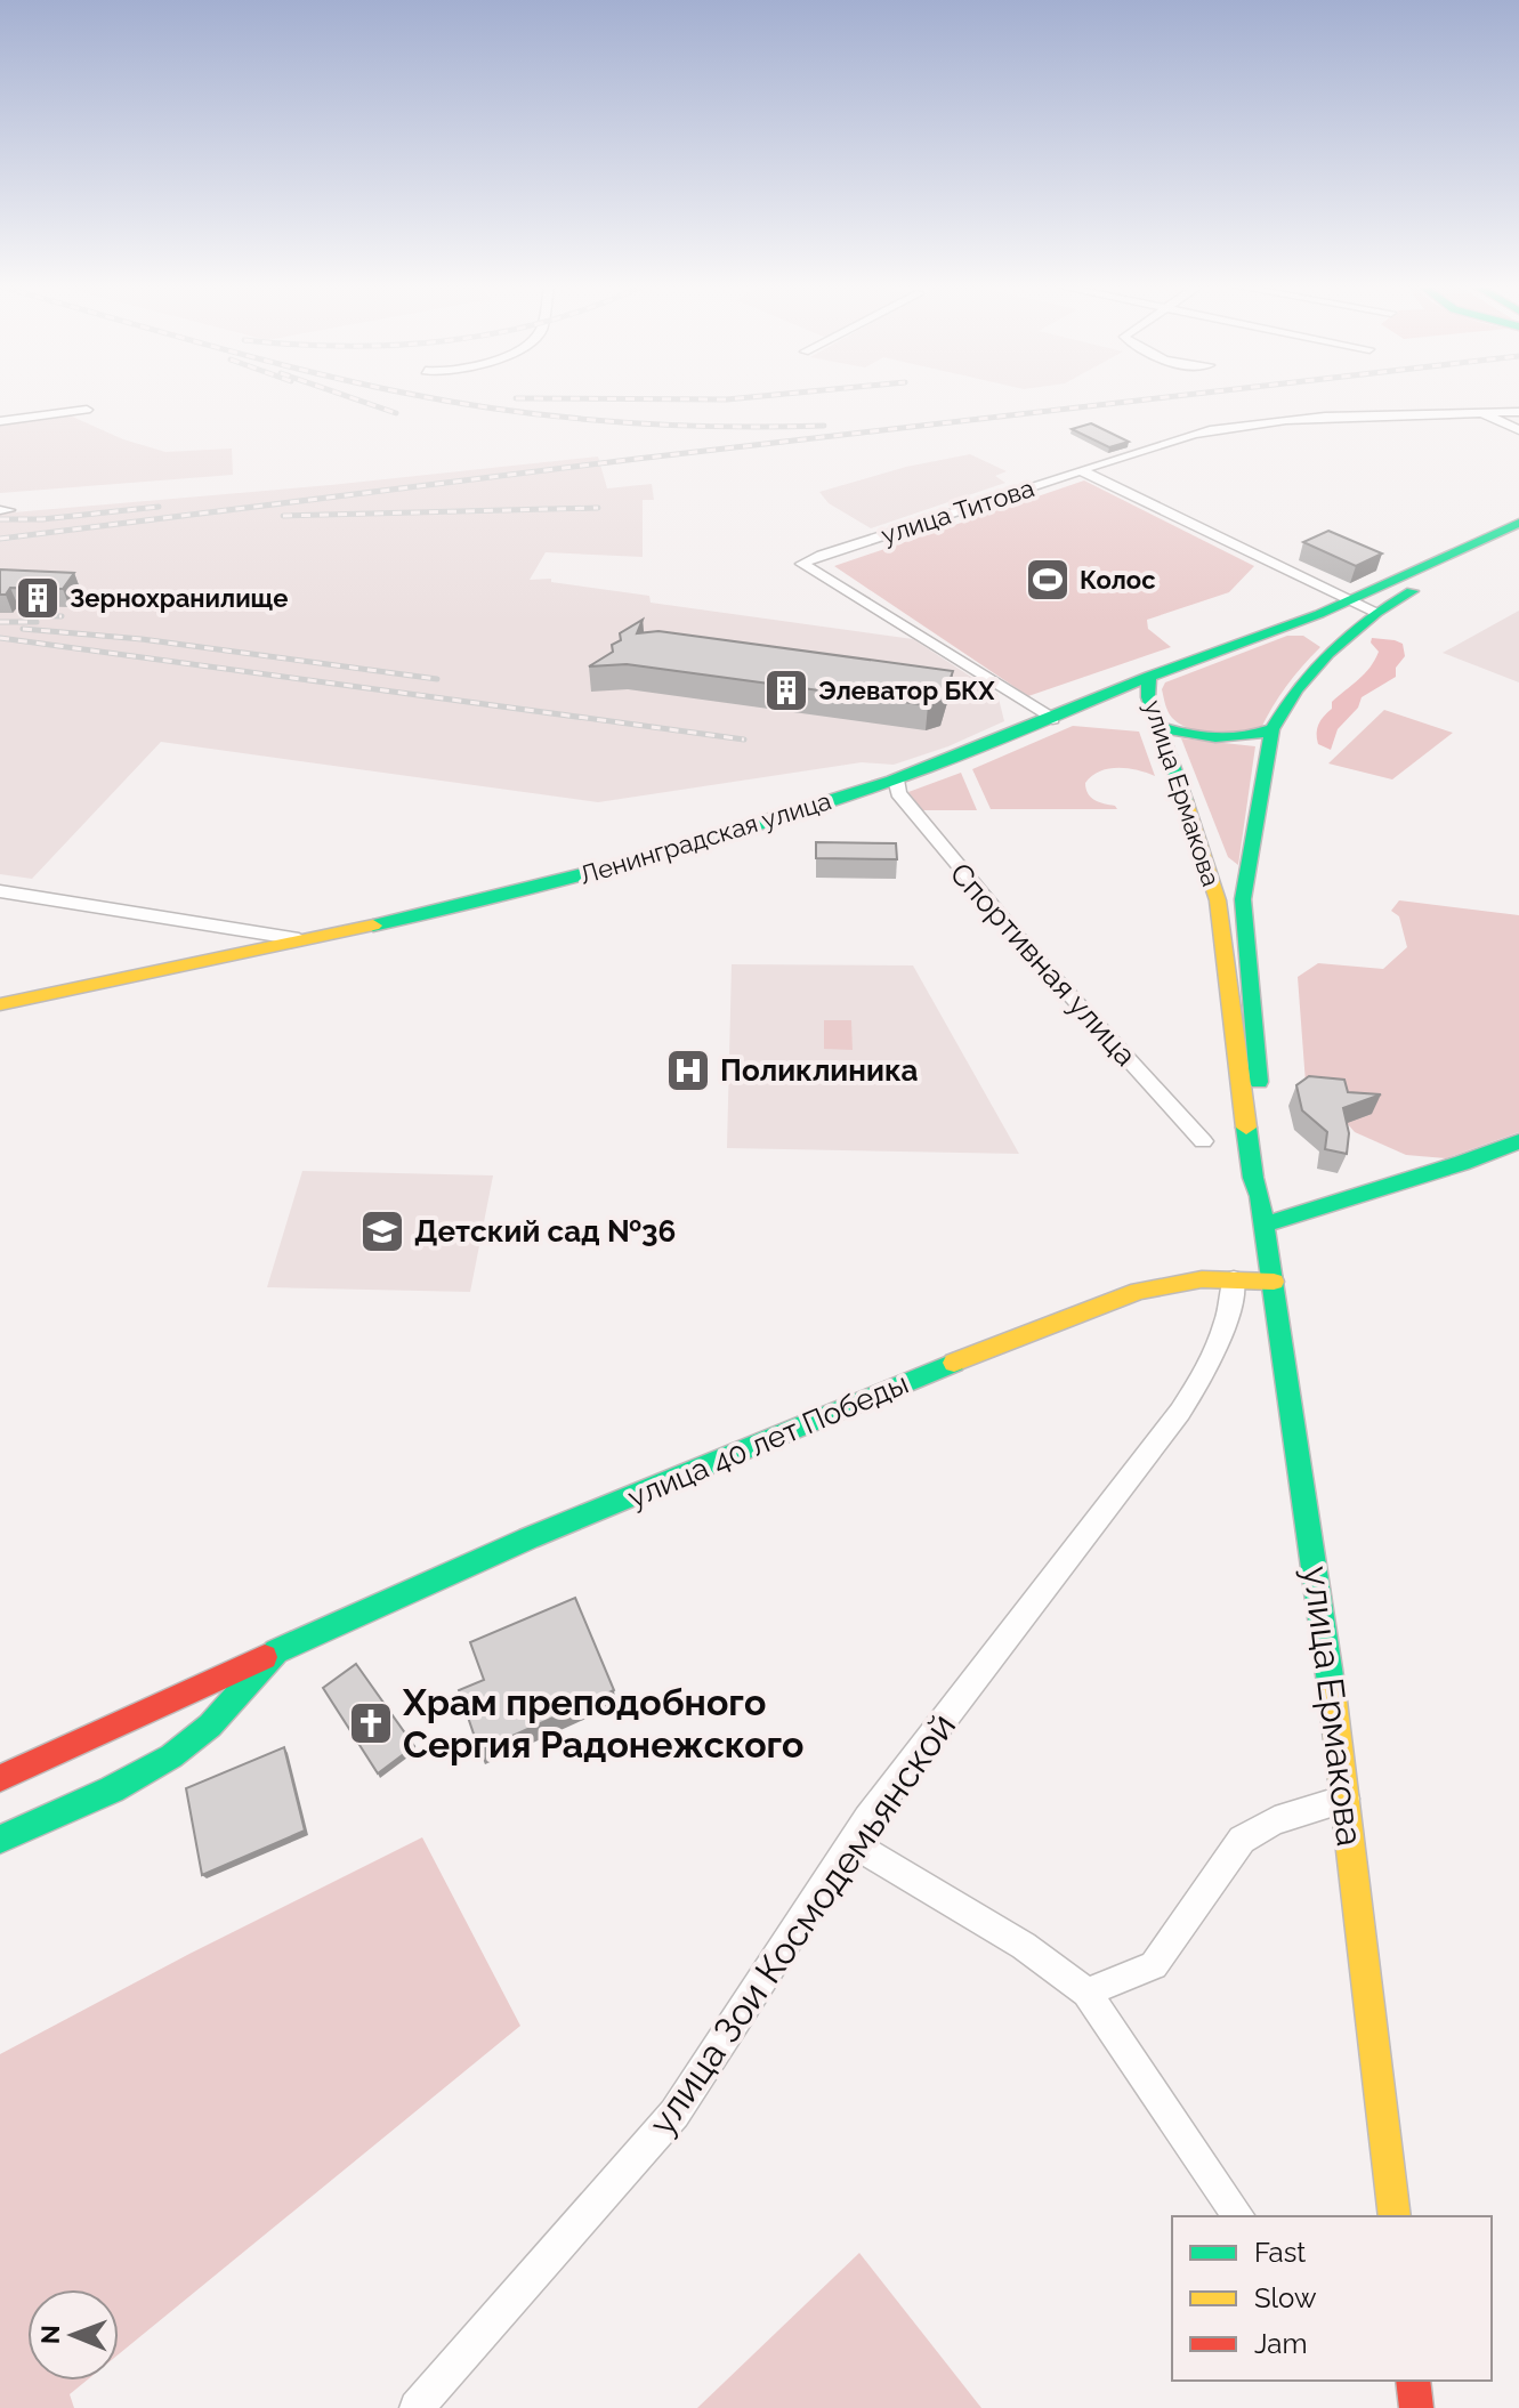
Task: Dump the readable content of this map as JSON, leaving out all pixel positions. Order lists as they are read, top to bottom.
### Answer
{
  "streets": {
    "main road": ["улица Ермакова", "Ленинградская улица", "улица 40 лет Победы"],
    "street": ["улица Титова", "Спортивная улица", "улица Зои Космодемьянской"]
  },
  "crossings": [
    ["улица Титова", "Ленинградская улица"],
    ["улица Ермакова", "Ленинградская улица"],
    ["улица Ермакова", "улица 40 лет Победы"],
    ["Ленинградская улица", "Спортивная улица"],
    ["улица 40 лет Победы", "улица Зои Космодемьянской"]
  ],
  "places": {
    "sports": ["Колос"],
    "building": ["Зернохранилище", "Элеватор БКХ"],
    "hospital": ["Поликлиника"],
    "school or university": ["Детский сад №36"],
    "church": ["Храм преподобного Сергия Радонежского"]
  },
  "legend": ["Fast", "Slow", "Jam"],
  "north": "left"
}
